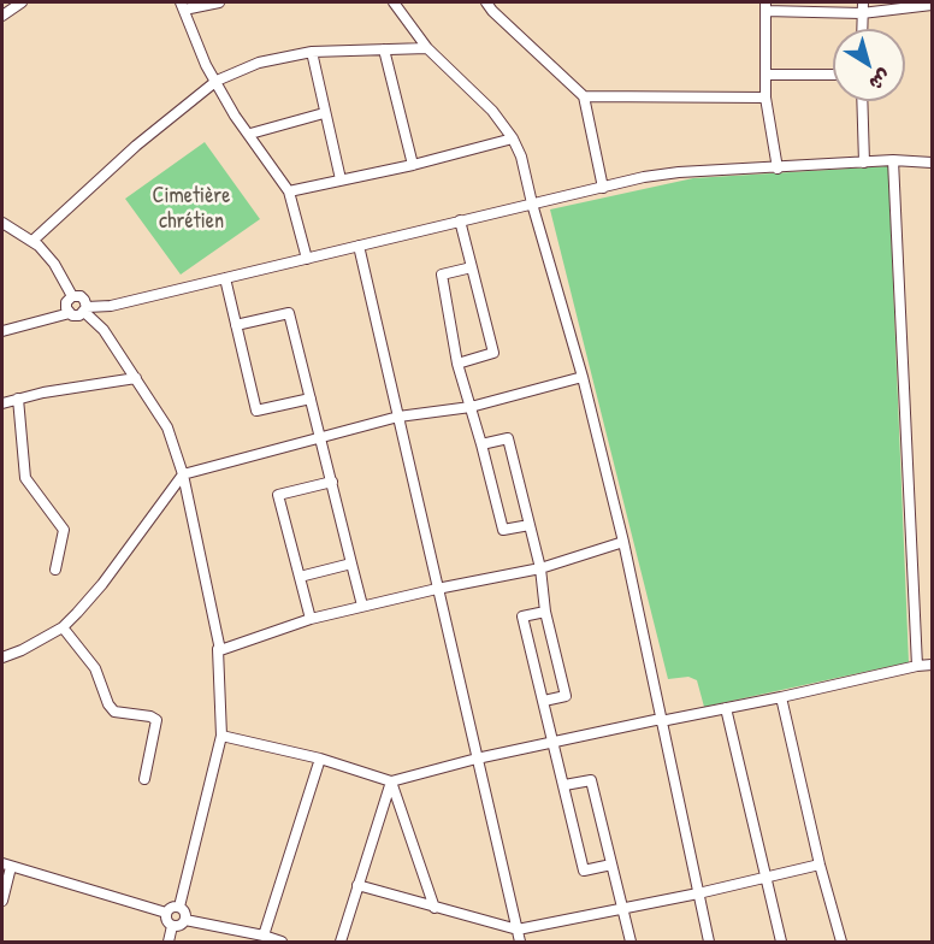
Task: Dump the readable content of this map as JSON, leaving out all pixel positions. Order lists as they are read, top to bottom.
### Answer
{
  "parks": ["Cimetière chrétien"],
  "north": "bottom right"
}
